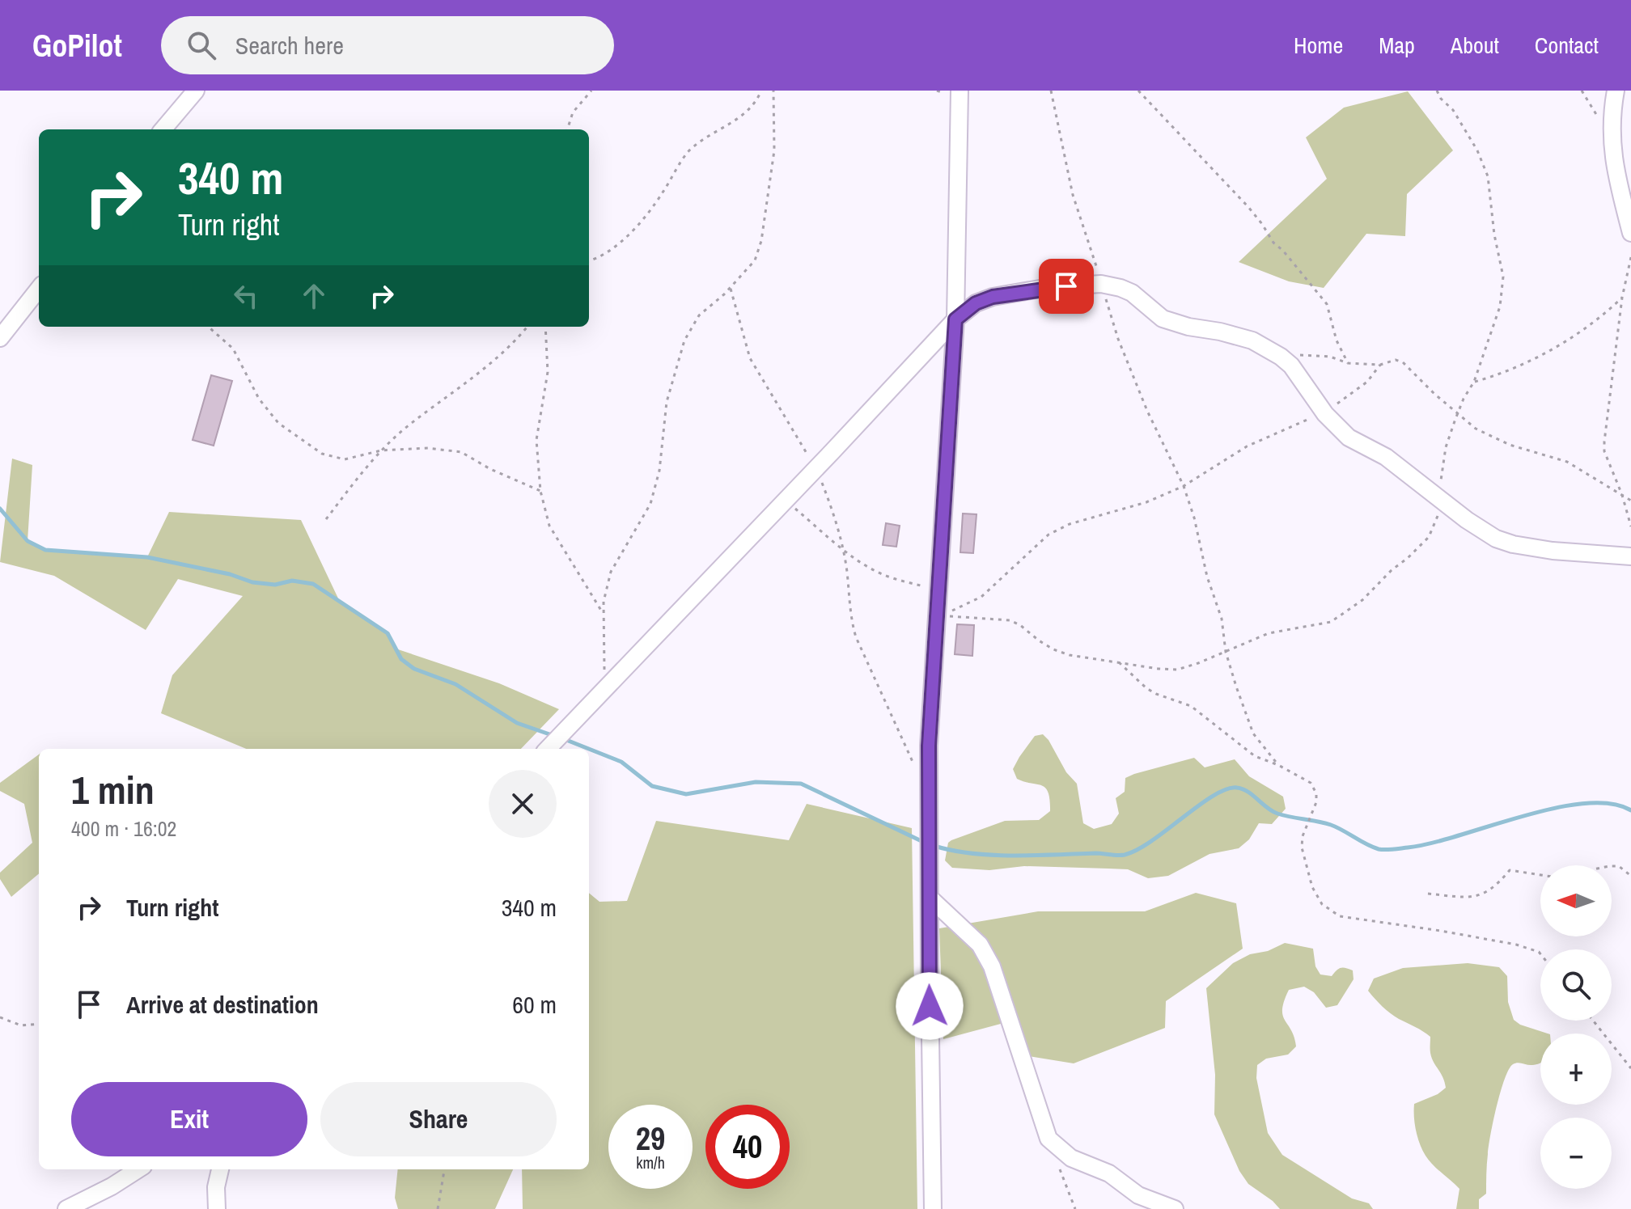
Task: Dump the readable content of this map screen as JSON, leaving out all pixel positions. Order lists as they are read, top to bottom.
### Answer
{
  "north": "left",
  "page": {
    "header": "GoPilot",
    "search": "Search here",
    "nav": [
      "Home",
      "Map",
      "About",
      "Contact"
    ],
    "turn": ["340 m", "Turn right"],
    "heading": ["1 min", "400 m · 16:02"],
    "list": [
      {
        "name": "Turn right",
        "value": "340 m"
      },
      {
        "name": "Arrive at destination",
        "value": "60 m"
      }
    ],
    "map_buttons": ["+", "−"],
    "buttons": ["Exit", "Share"],
    "speed": "29 km/h",
    "limit": "40"
  }
}
